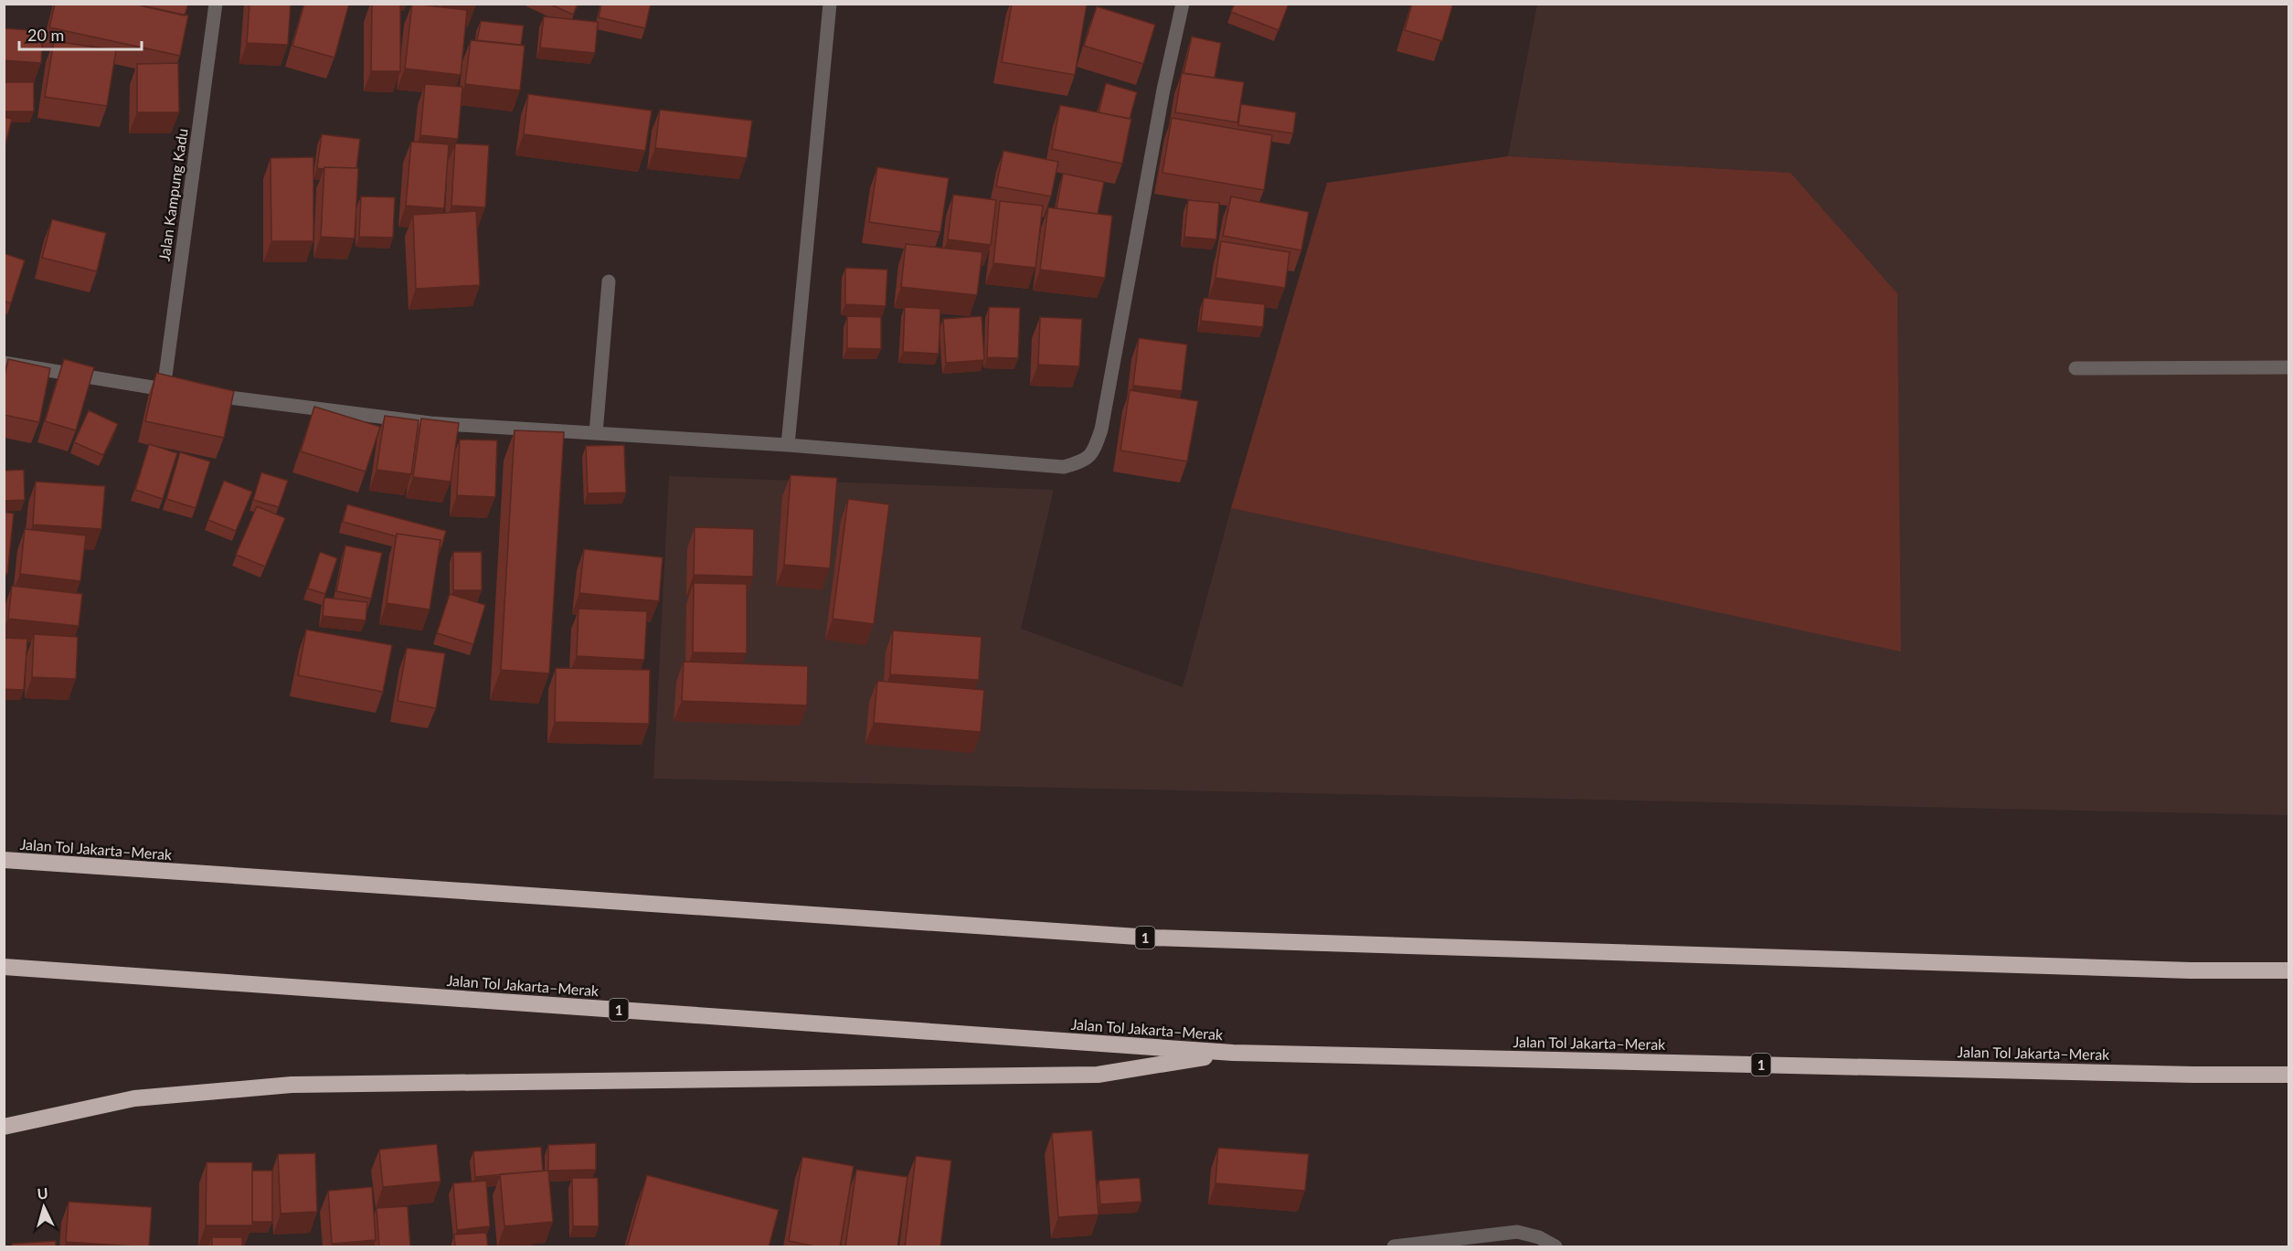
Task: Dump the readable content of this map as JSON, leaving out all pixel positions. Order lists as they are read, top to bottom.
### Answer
{
  "streets": {
    "highway": ["Jalan Tol Jakarta–Merak", "1"],
    "street": ["Jalan Kampung Kadu"]
  },
  "scale_bar": "20 m",
  "north": "top"
}
